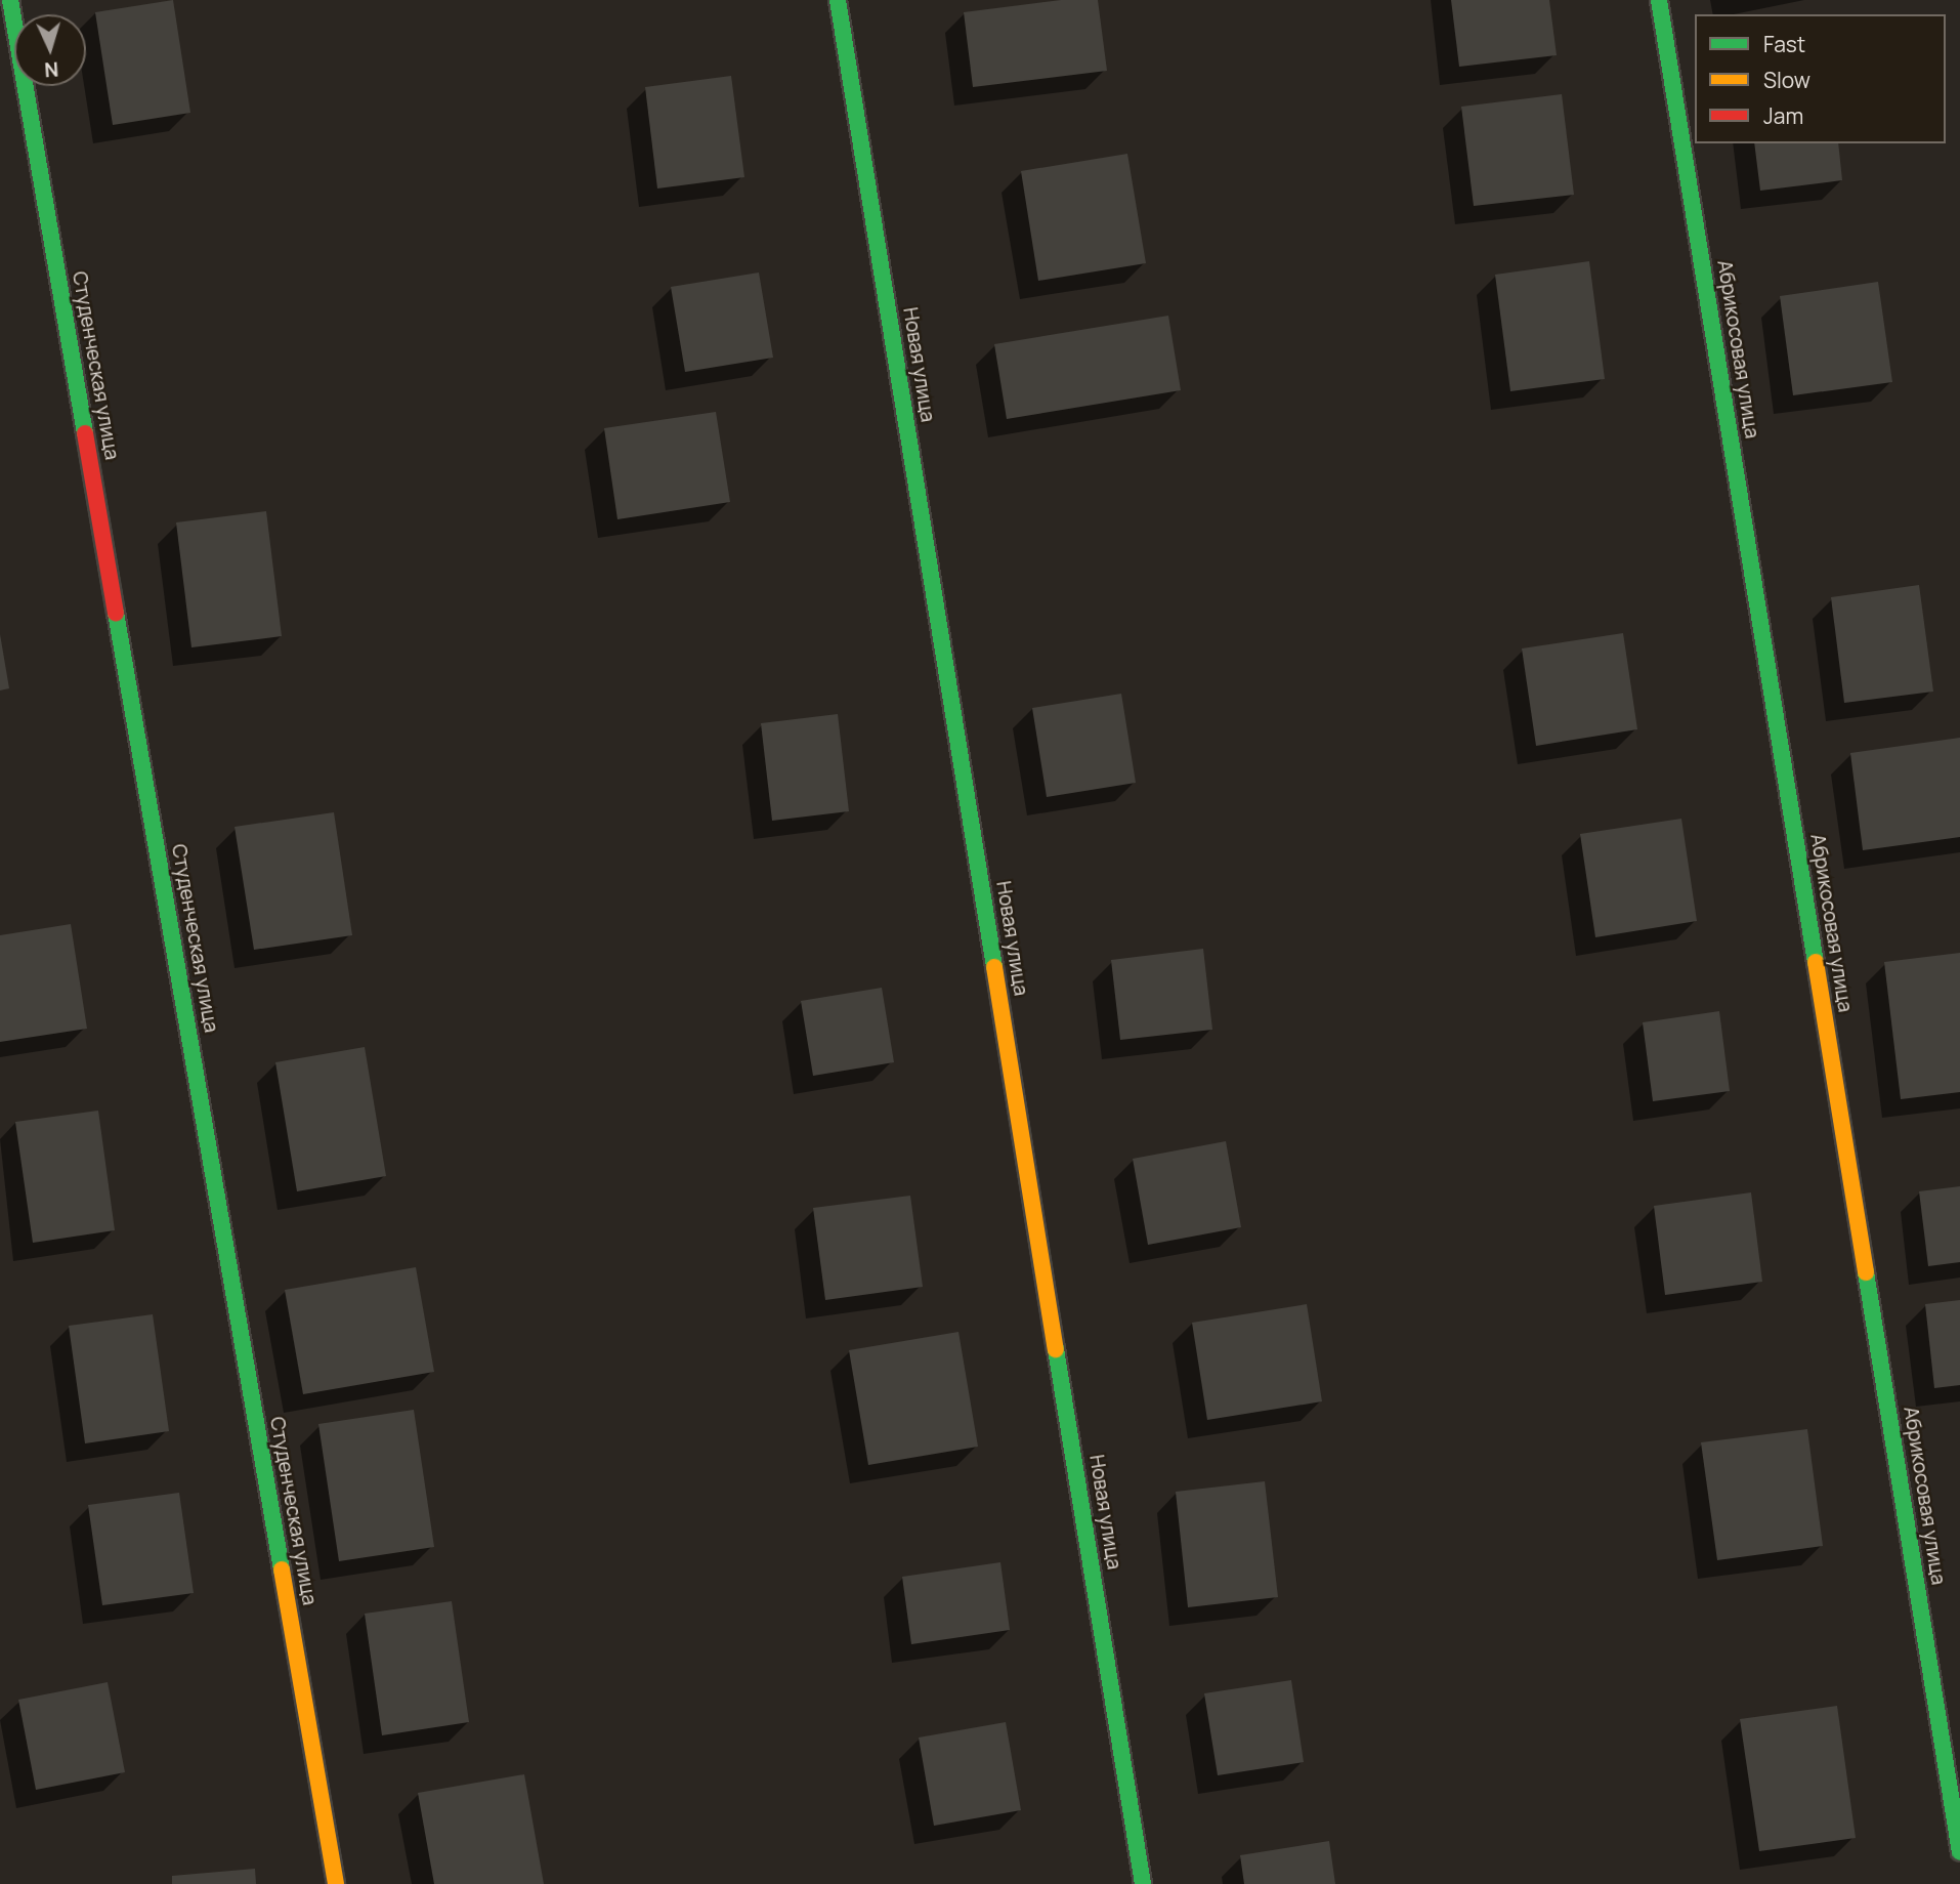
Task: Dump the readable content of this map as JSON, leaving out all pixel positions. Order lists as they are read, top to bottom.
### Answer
{
  "streets": {
    "street": ["Абрикосовая улица", "Новая улица", "Студенческая улица"]
  },
  "legend": ["Fast", "Slow", "Jam"],
  "north": "bottom"
}
